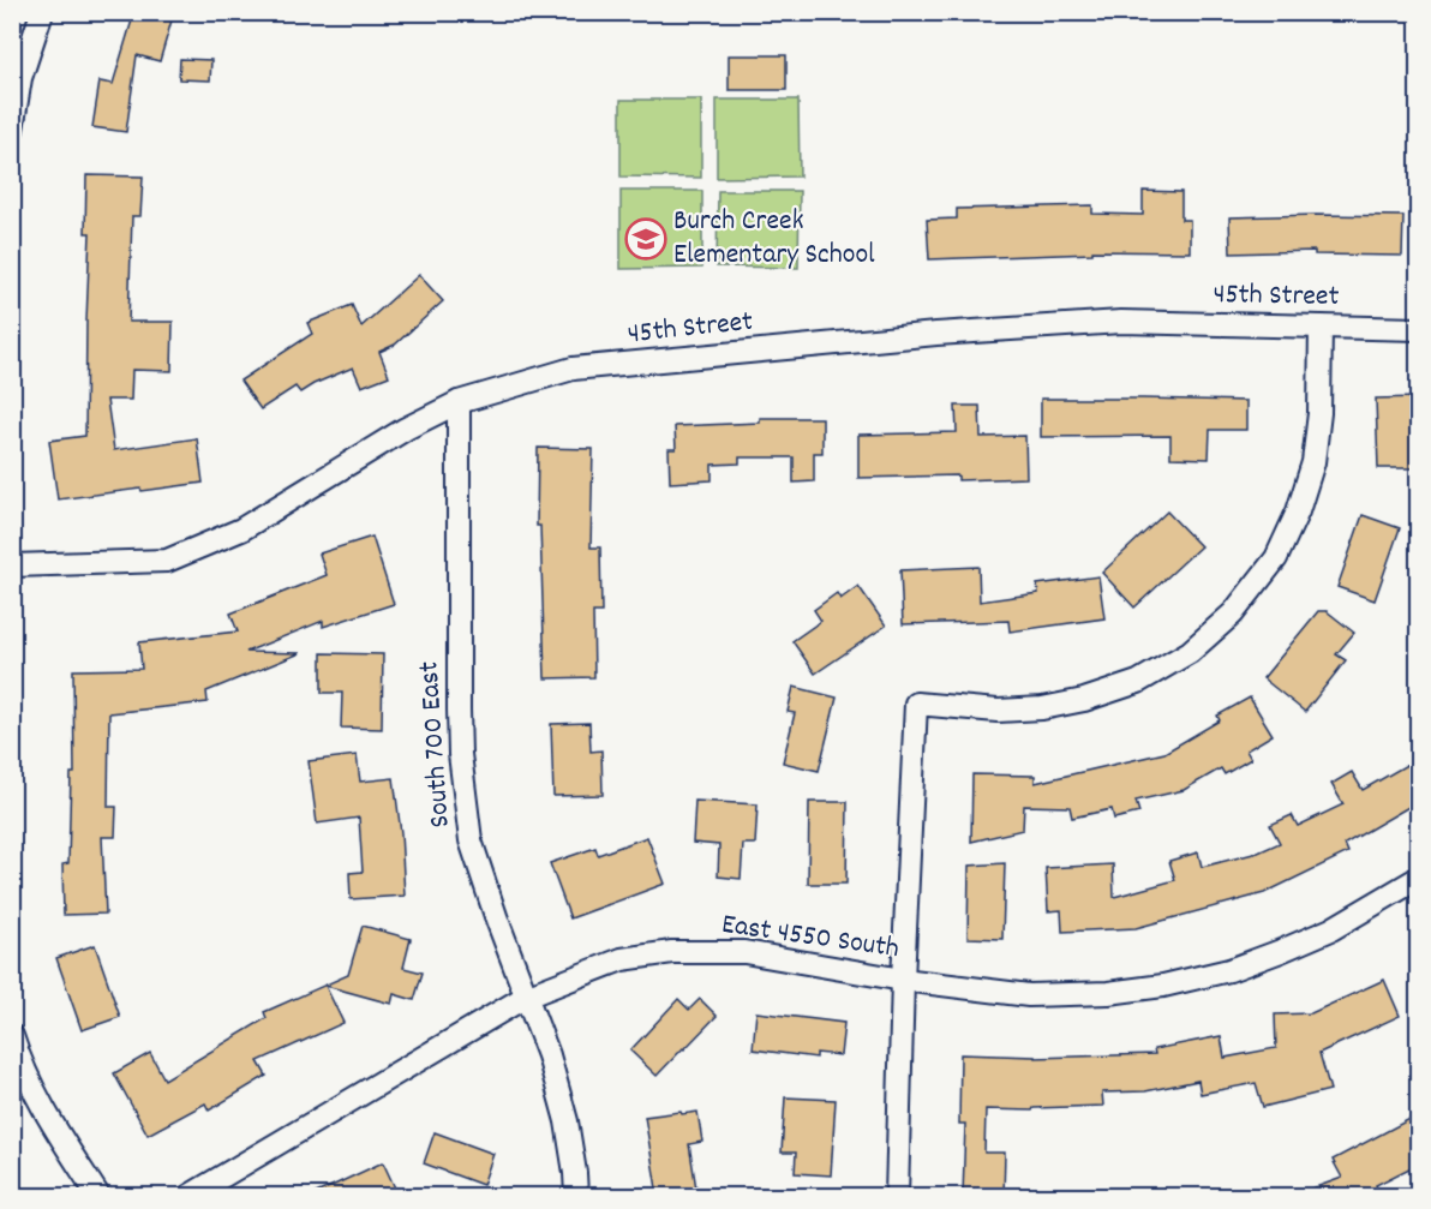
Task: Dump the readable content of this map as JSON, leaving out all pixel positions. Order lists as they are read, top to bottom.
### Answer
{
  "streets": {
    "street": ["45th Street", "South 700 East", "East 4550 South"]
  },
  "crossings": [
    ["45th Street", "South 700 East"],
    ["South 700 East", "East 4550 South"]
  ],
  "places": {
    "school or university": ["Burch Creek Elementary School"]
  }
}
